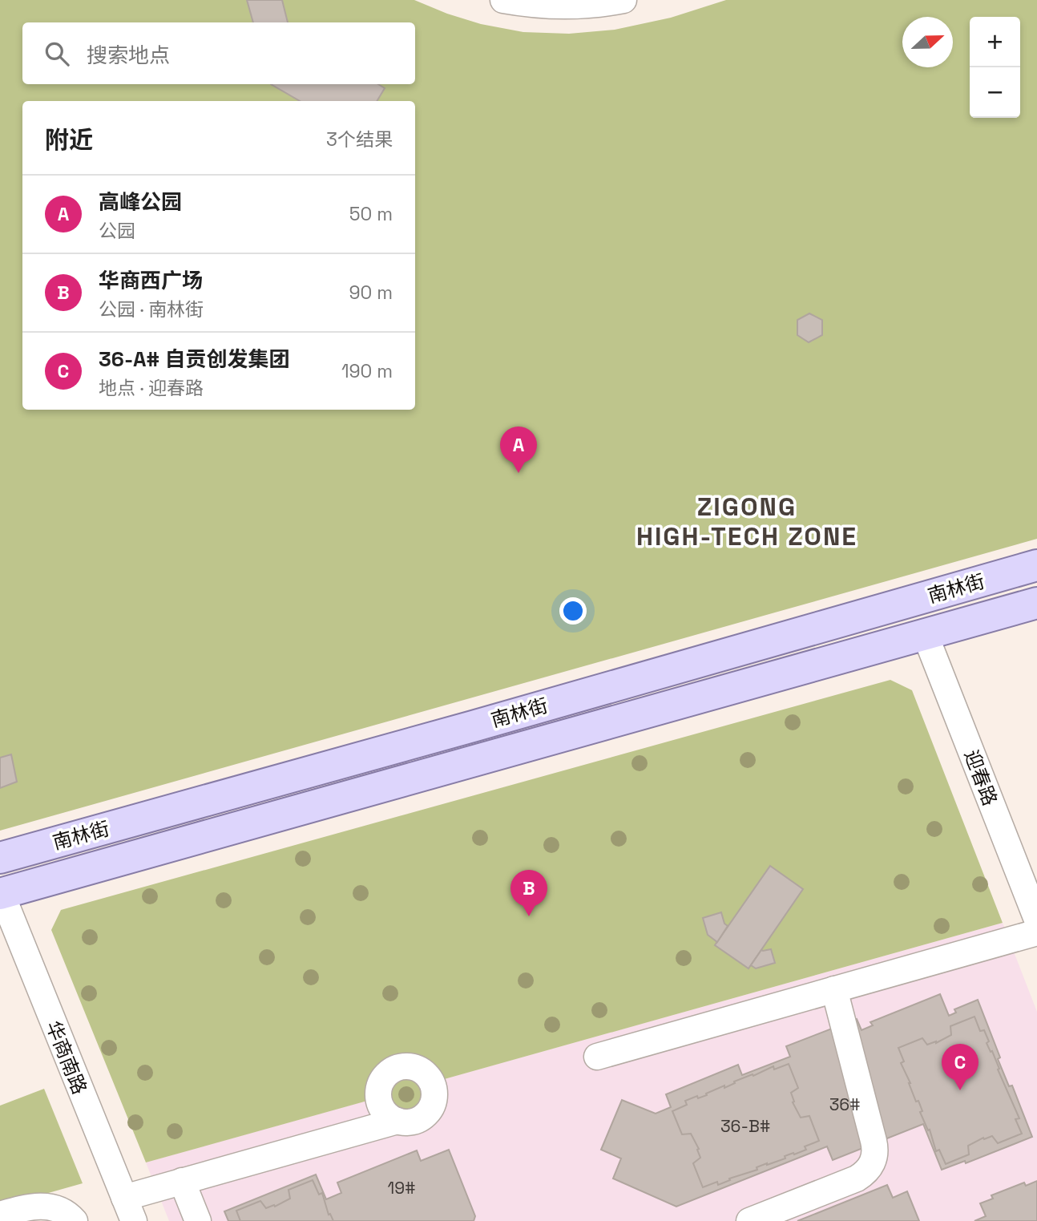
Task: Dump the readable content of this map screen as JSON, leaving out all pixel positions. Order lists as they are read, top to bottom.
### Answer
{
  "streets": {
    "main road": ["南林街"],
    "street": ["迎春路", "华商南路"]
  },
  "crossings": [
    ["南林街", "迎春路"],
    ["南林街", "华商南路"]
  ],
  "districts": ["ZIGONG HIGH-TECH ZONE"],
  "house_numbers": ["36#", "36-B#", "19#"],
  "north": "right",
  "page": {
    "map_buttons": ["+", "−"],
    "search": "搜索地点",
    "heading": ["附近", "3个结果"],
    "list": [
      {
        "mark": "A",
        "name": "高峰公园",
        "note": "公园",
        "value": "50 m"
      },
      {
        "mark": "B",
        "name": "华商西广场",
        "note": "公园 · 南林街",
        "value": "90 m"
      },
      {
        "mark": "C",
        "name": "36-A# 自贡创发集团",
        "note": "地点 · 迎春路",
        "value": "190 m"
      }
    ],
    "pins": ["A", "B", "C"]
  }
}
